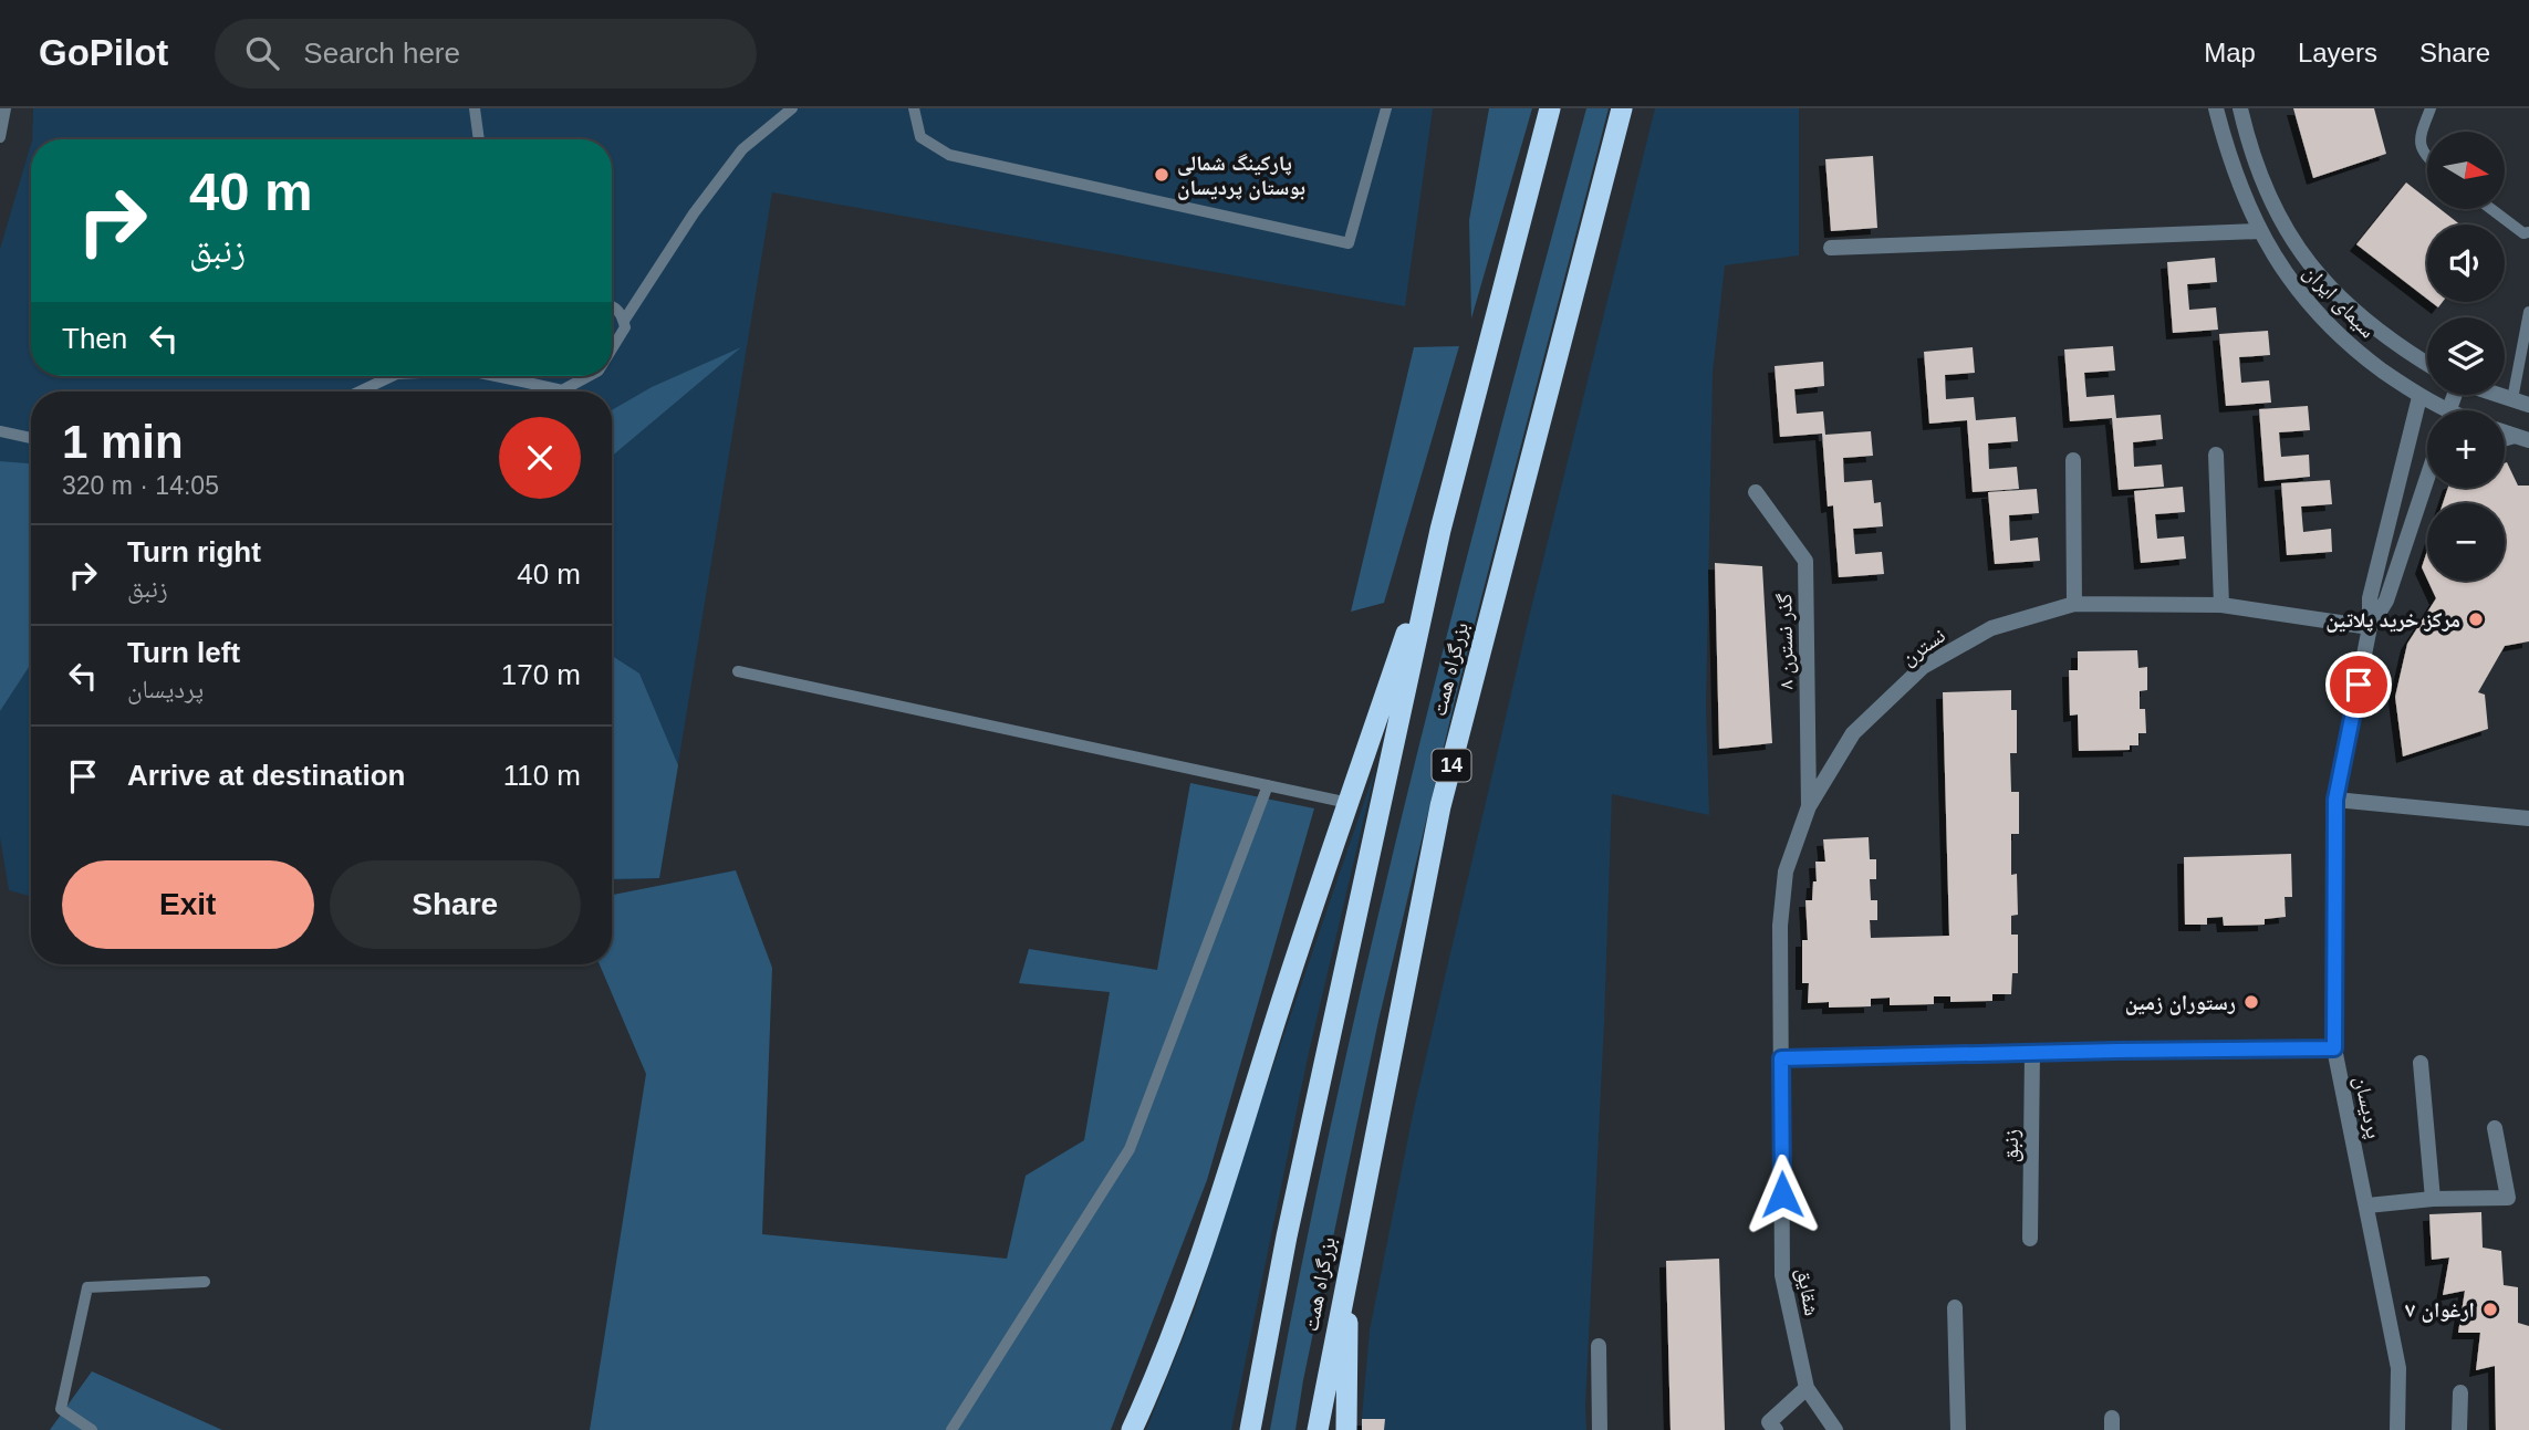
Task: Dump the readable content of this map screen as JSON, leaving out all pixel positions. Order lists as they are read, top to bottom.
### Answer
{
  "streets": {
    "highway": ["بزرگراه همت", "14"],
    "street": [
      "سیمای ایران",
      "گذر نسترن ۸",
      "نسترن",
      "پردیسان",
      "زنبق",
      "شقایق"
    ]
  },
  "crossings": [
    ["گذر نسترن ۸", "نسترن"],
    ["نسترن", "پردیسان"],
    ["نسترن", "شقایق"]
  ],
  "places": [
    "پارکینگ شمالی بوستان پردیسان",
    "مرکز خرید پلاتین",
    "رستوران زمین",
    "ارغوان ۷"
  ],
  "north": "right",
  "page": {
    "header": "GoPilot",
    "search": "Search here",
    "nav": ["Map", "Layers", "Share"],
    "map_buttons": ["+", "−"],
    "turn": ["40 m", "زنبق"],
    "then": "Then",
    "heading": ["1 min", "320 m · 14:05"],
    "list": [
      {
        "name": "Turn right",
        "note": "زنبق",
        "value": "40 m"
      },
      {
        "name": "Turn left",
        "note": "پردیسان",
        "value": "170 m"
      },
      {
        "name": "Arrive at destination",
        "value": "110 m"
      }
    ],
    "buttons": ["Exit", "Share"]
  }
}
